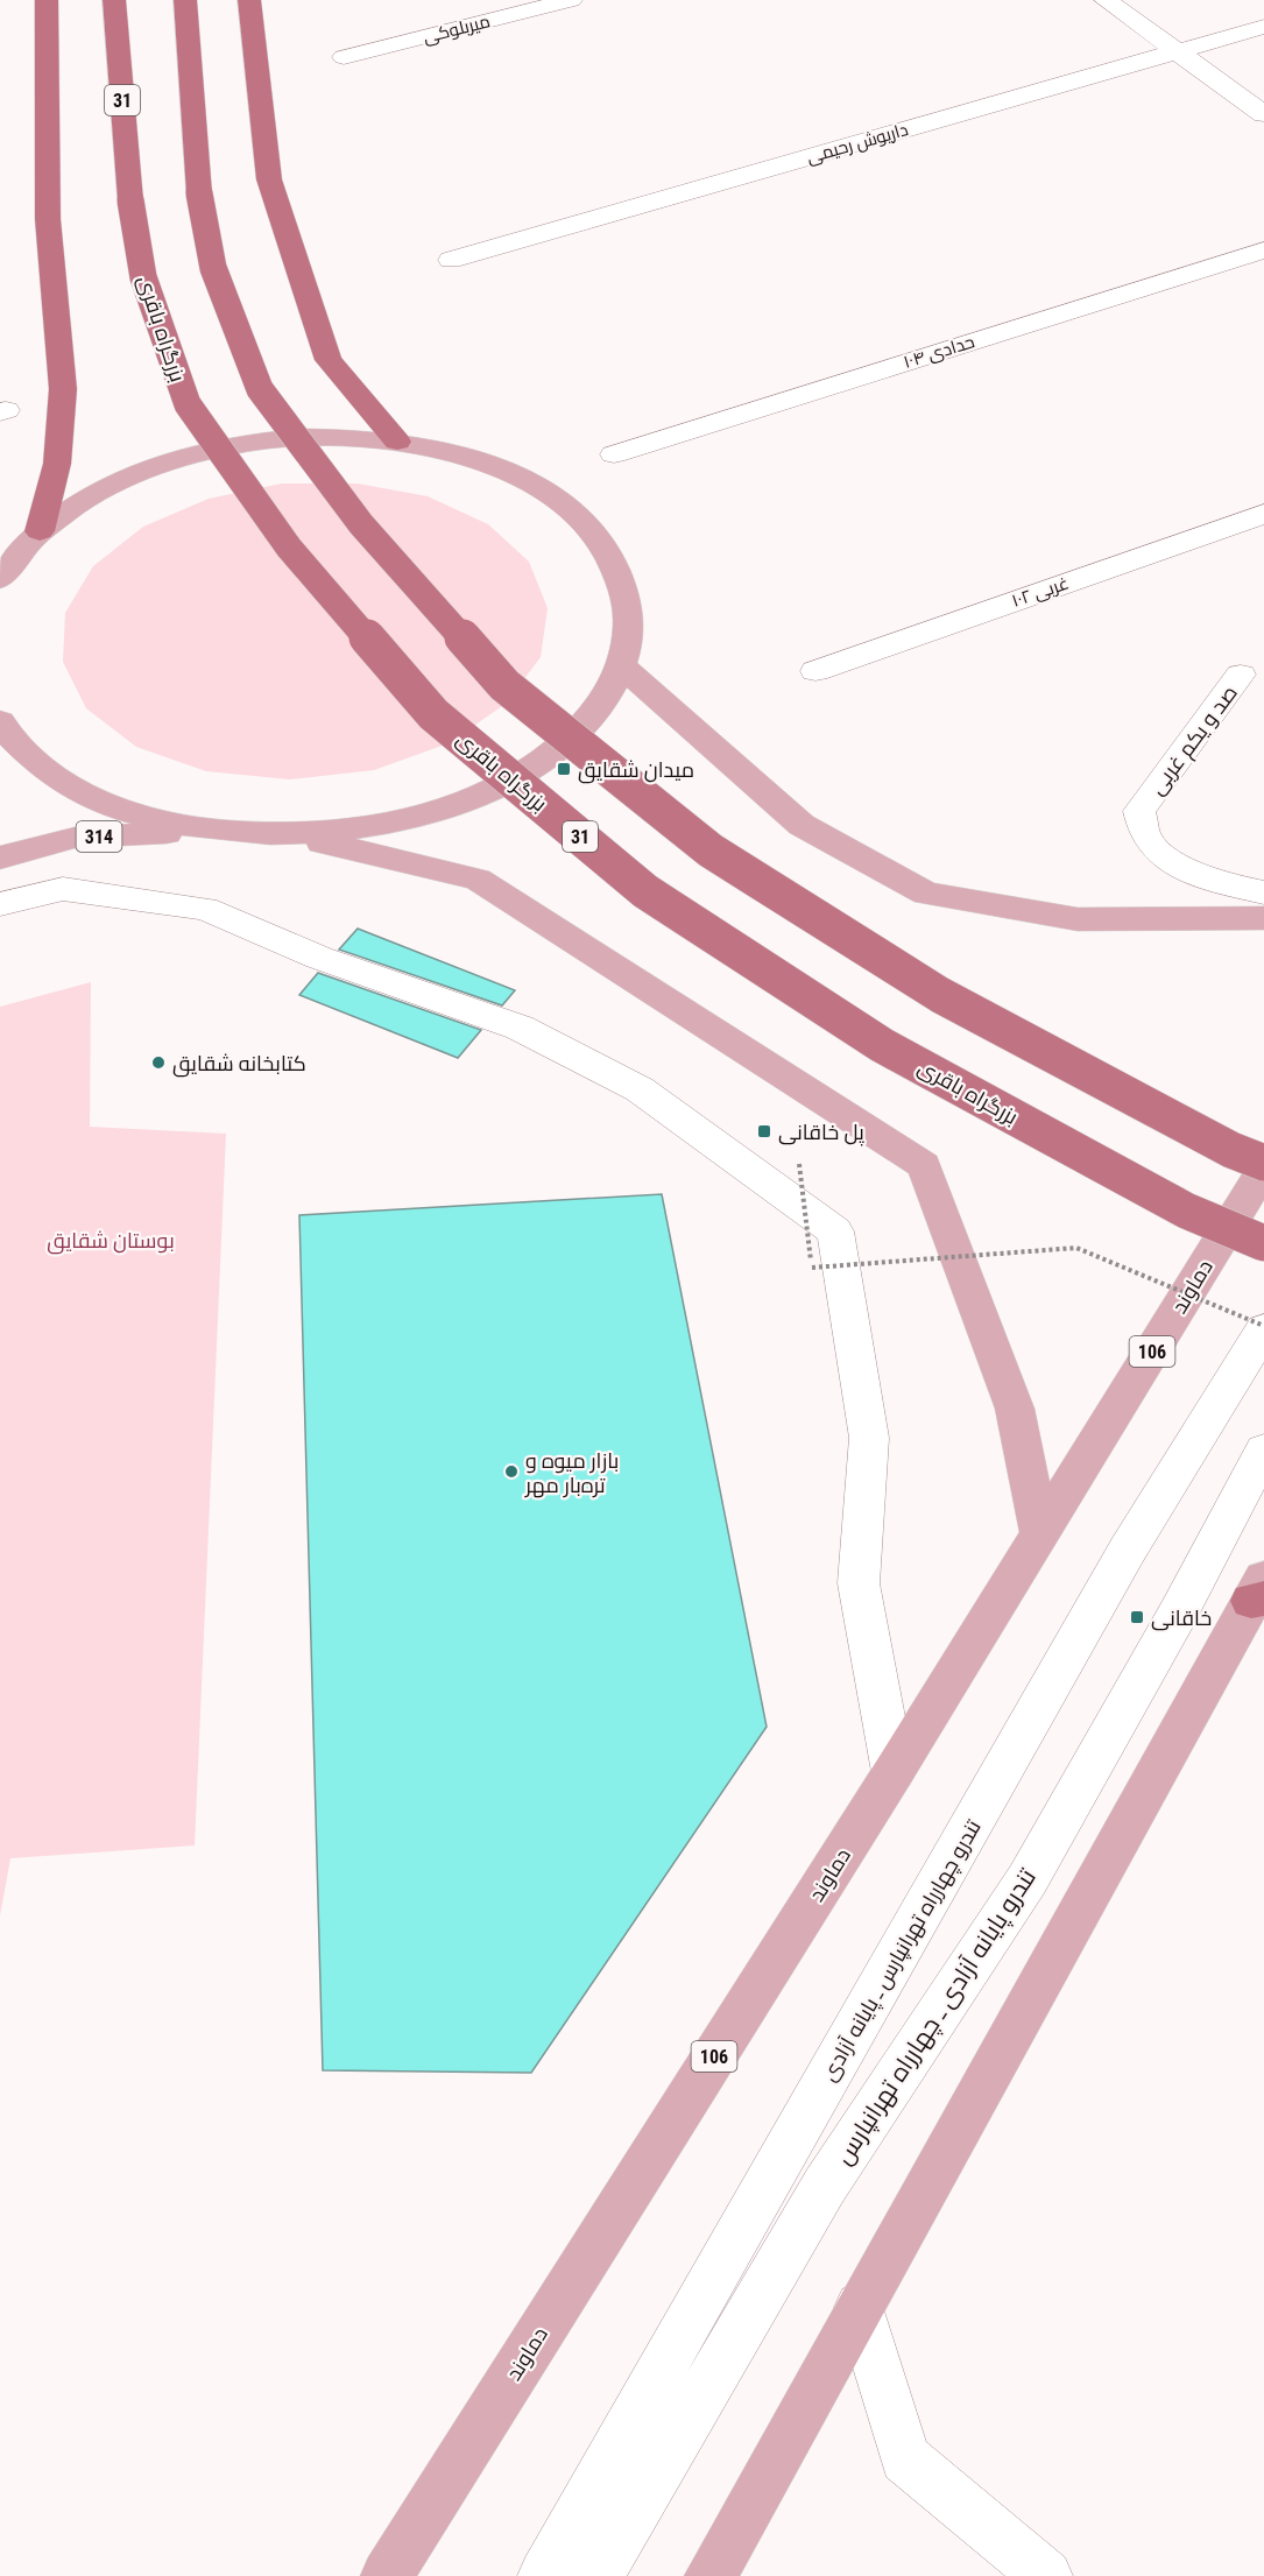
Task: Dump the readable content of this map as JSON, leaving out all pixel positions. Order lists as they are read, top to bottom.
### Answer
{
  "streets": {
    "highway": ["31", "بزرگراه باقری"],
    "main road": ["314", "دماوند", "106"],
    "street": [
      "میربلوکی",
      "داریوش رحیمی",
      "حدادی ۱۰۴",
      "۱۰۲ غربی",
      "صد و یکم غربی",
      "تندرو چهارراه تهرانپارس ـ پایانه آزادی",
      "تندرو پایانه آزادی ـ چهارراه تهرانپارس"
    ]
  },
  "parks": ["بوستان شقایق"],
  "places": {
    "transit": ["میدان شقایق", "پل خاقانی", "خاقانی"],
    "other": ["کتابخانه شقایق", "بازار میوه و تره‌بار مهر"]
  }
}
